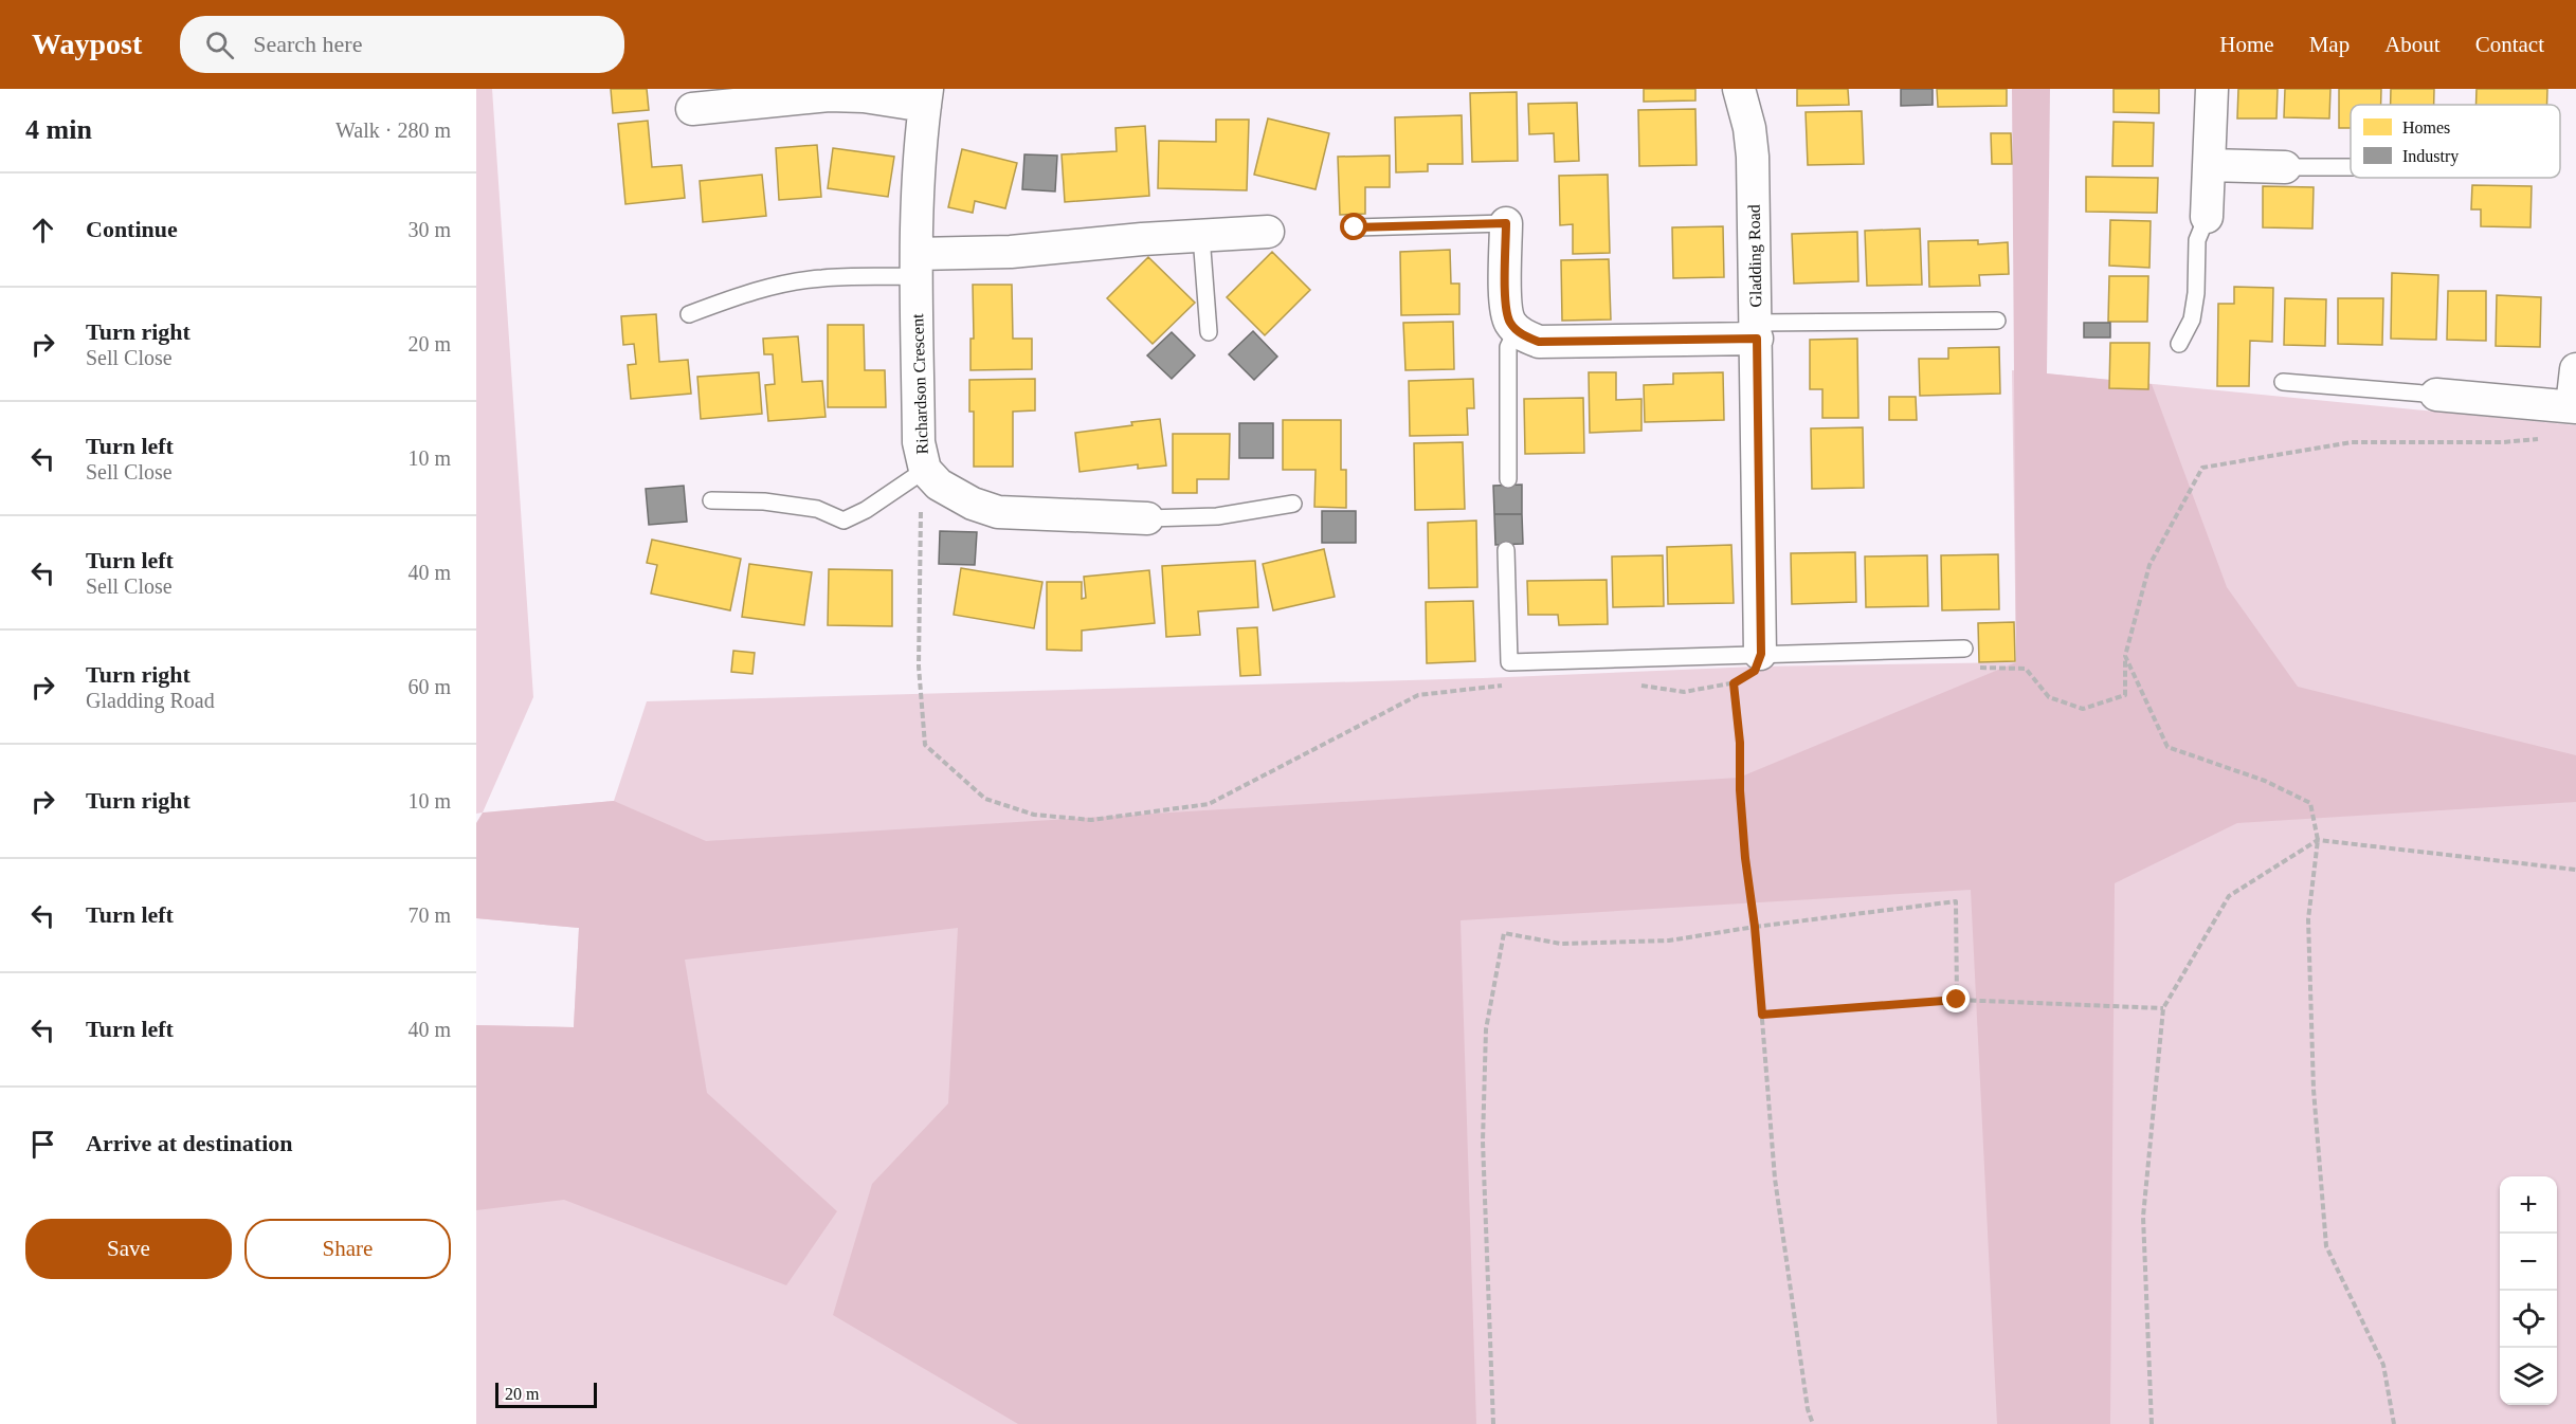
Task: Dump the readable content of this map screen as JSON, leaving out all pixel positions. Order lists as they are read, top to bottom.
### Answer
{
  "streets": {
    "street": ["Gladding Road", "Richardson Crescent"]
  },
  "legend": ["Homes", "Industry"],
  "scale_bar": "20 m",
  "page": {
    "header": "Waypost",
    "search": "Search here",
    "nav": [
      "Home",
      "Map",
      "About",
      "Contact"
    ],
    "heading": ["4 min", "Walk · 280 m"],
    "list": [
      ["Continue", "30 m"],
      ["Turn right", "Sell Close", "20 m"],
      ["Turn left", "Sell Close", "10 m"],
      ["Turn left", "Sell Close", "40 m"],
      ["Turn right", "Gladding Road", "60 m"],
      ["Turn right", "10 m"],
      ["Turn left", "70 m"],
      ["Turn left", "40 m"],
      "Arrive at destination"
    ],
    "map_buttons": ["+", "−"],
    "buttons": ["Save", "Share"],
    "scale": "20 m"
  }
}
